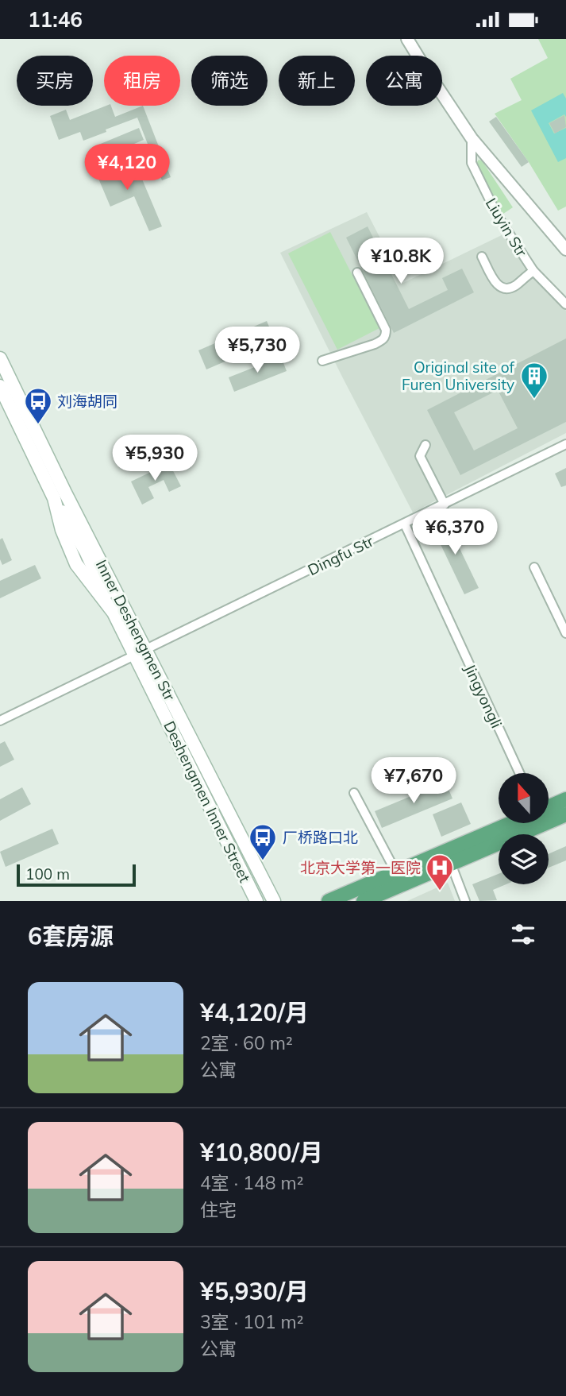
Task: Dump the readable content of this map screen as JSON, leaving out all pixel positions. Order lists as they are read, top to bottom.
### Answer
{
  "streets": {
    "main road": ["Inner Deshengmen Str", "Deshengmen Inner Street"],
    "street": ["Liuyin Str", "Dingfu Str", "Jingyongli"]
  },
  "crossings": [
    ["Dingfu Str", "Jingyongli"],
    ["Dingfu Str", "Deshengmen Inner Street"],
    ["Inner Deshengmen Str", "Deshengmen Inner Street"]
  ],
  "places": {
    "building": ["Original site of Furen University"],
    "bus stop": ["刘海胡同", "厂桥路口北"],
    "hospital": ["北京大学第一医院"]
  },
  "scale_bar": "100 m",
  "north": "top",
  "page": {
    "status": "11:46",
    "chip": [
      "买房",
      "租房",
      "筛选",
      "新上",
      "公寓"
    ],
    "price": [
      "¥4,120",
      "¥10.8K",
      "¥5,730",
      "¥5,930",
      "¥6,370",
      "¥7,670"
    ],
    "scale": "100 m",
    "heading": "6套房源",
    "list": [
      {
        "name": "¥4,120/月",
        "note": "2室 · 60 m² · 公寓"
      },
      {
        "name": "¥10,800/月",
        "note": "4室 · 148 m² · 住宅"
      },
      {
        "name": "¥5,930/月",
        "note": "3室 · 101 m² · 公寓"
      }
    ]
  }
}
